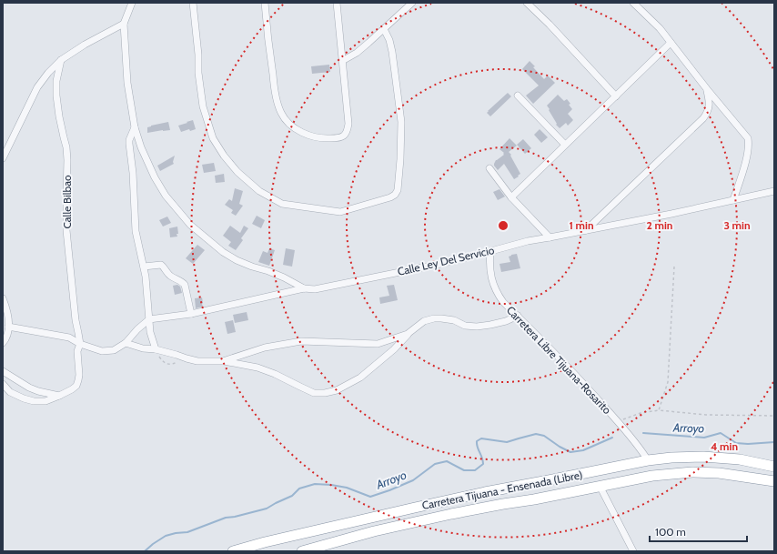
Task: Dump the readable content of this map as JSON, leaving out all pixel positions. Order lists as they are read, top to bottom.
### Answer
{
  "streets": {
    "highway": ["Carretera Tijuana - Ensenada (Libre)"],
    "street": ["Calle Bilbao", "Calle Ley Del Servicio", "Carretera Libre Tijuana-Rosarito"]
  },
  "crossings": [
    ["Calle Ley Del Servicio", "Carretera Libre Tijuana-Rosarito"],
    ["Carretera Libre Tijuana-Rosarito", "Carretera Tijuana - Ensenada (Libre)"]
  ],
  "water": ["Arroyo"],
  "scale_bar": "100 m",
  "rings": [
    "1 min",
    "2 min",
    "3 min",
    "4 min"
  ]
}
